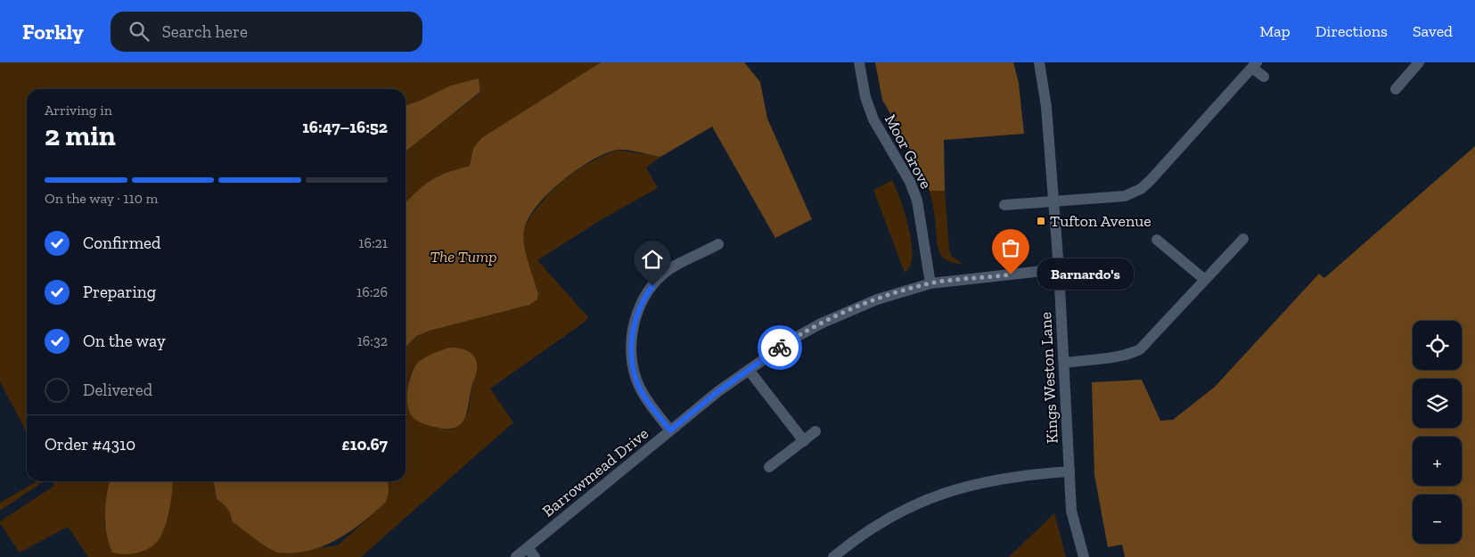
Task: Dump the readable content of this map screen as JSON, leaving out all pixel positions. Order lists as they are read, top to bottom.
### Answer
{
  "streets": {
    "street": ["Moor Grove", "Kings Weston Lane", "Barrowmead Drive"]
  },
  "crossings": [
    ["Moor Grove", "Barrowmead Drive"],
    ["Kings Weston Lane", "Barrowmead Drive"]
  ],
  "parks": ["The Tump"],
  "places": {
    "transit": ["Tufton Avenue"],
    "other": ["Barnardo's"]
  },
  "page": {
    "header": "Forkly",
    "search": "Search here",
    "nav": ["Map", "Directions", "Saved"],
    "heading": ["2 min", "Arriving in", "16:47–16:52"],
    "panel": ["Order #4310", "£10.67"],
    "bar": "On the way · 110 m",
    "list": [
      ["Confirmed", "16:21"],
      ["Preparing", "16:26"],
      ["On the way", "16:32"],
      "Delivered"
    ],
    "bubble": "Barnardo's",
    "map_buttons": ["+", "−"]
  }
}
